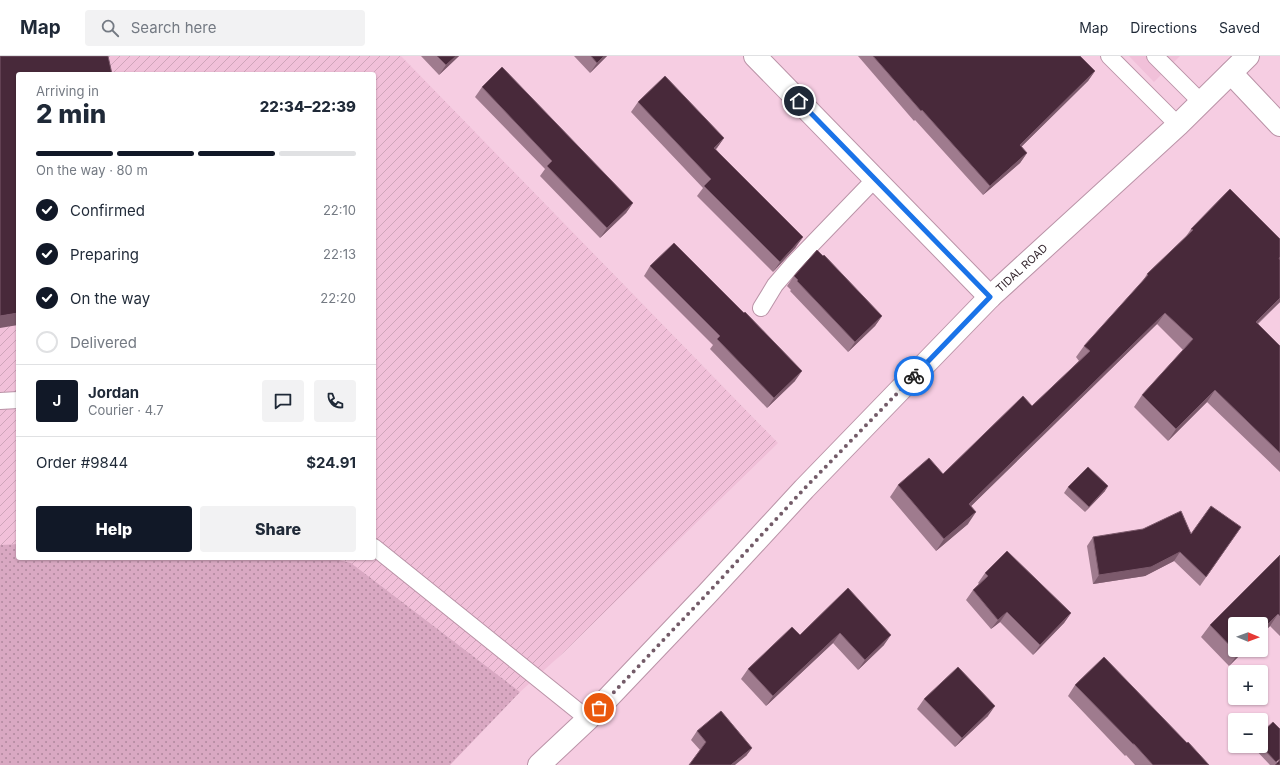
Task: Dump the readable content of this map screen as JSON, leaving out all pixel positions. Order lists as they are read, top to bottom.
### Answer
{
  "streets": {
    "main road": ["TIDAL ROAD"]
  },
  "north": "right",
  "page": {
    "header": "Map",
    "search": "Search here",
    "nav": ["Map", "Directions", "Saved"],
    "heading": ["2 min", "Arriving in", "22:34–22:39"],
    "panel": [
      "Jordan",
      "Courier · 4.7",
      "Order #9844",
      "$24.91"
    ],
    "bar": "On the way · 80 m",
    "list": [
      ["Confirmed", "22:10"],
      ["Preparing", "22:13"],
      ["On the way", "22:20"],
      "Delivered"
    ],
    "round": "J",
    "buttons": ["Help", "Share"],
    "map_buttons": ["+", "−"]
  }
}
